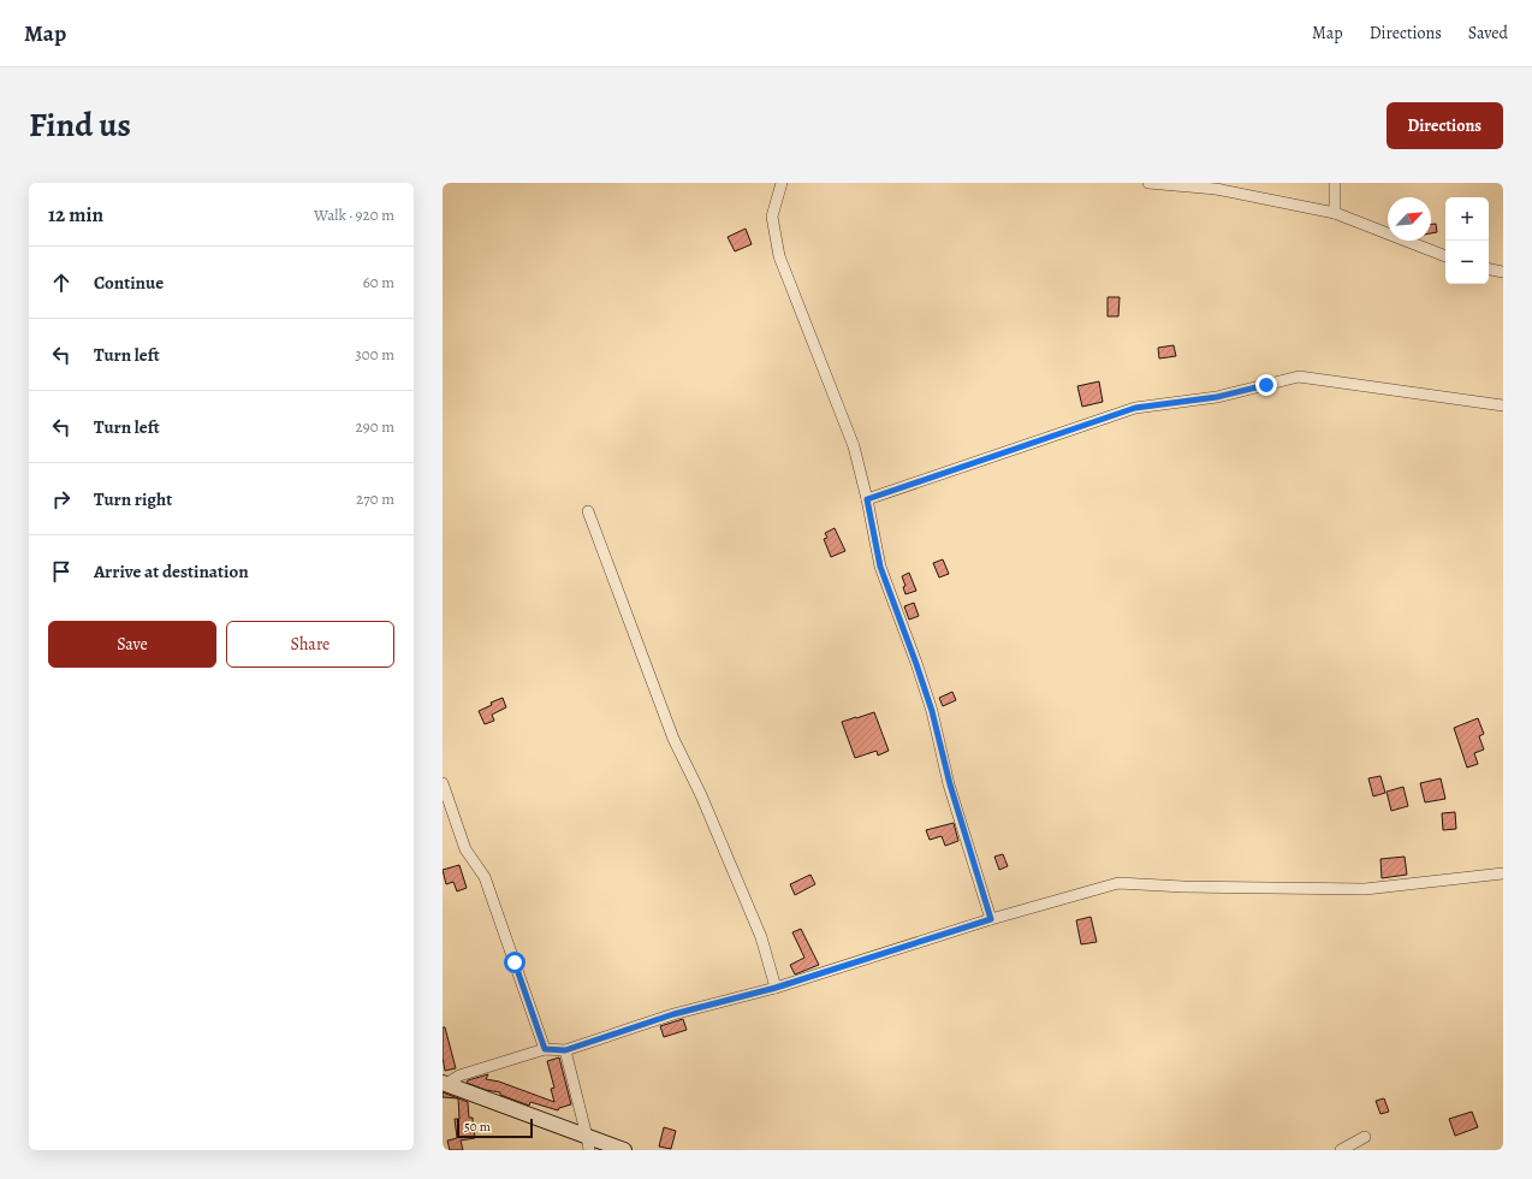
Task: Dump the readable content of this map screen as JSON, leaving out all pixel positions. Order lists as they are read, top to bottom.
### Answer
{
  "scale_bar": "50 m",
  "north": "top right",
  "page": {
    "header": "Map",
    "nav": ["Map", "Directions", "Saved"],
    "title": "Find us",
    "buttons": [
      "Directions",
      ["Save", "Share"]
    ],
    "heading": ["12 min", "Walk · 920 m"],
    "map_buttons": ["+", "−"],
    "list": [
      ["Continue", "60 m"],
      ["Turn left", "300 m"],
      ["Turn left", "290 m"],
      ["Turn right", "270 m"],
      "Arrive at destination"
    ],
    "scale": "50 m"
  }
}
